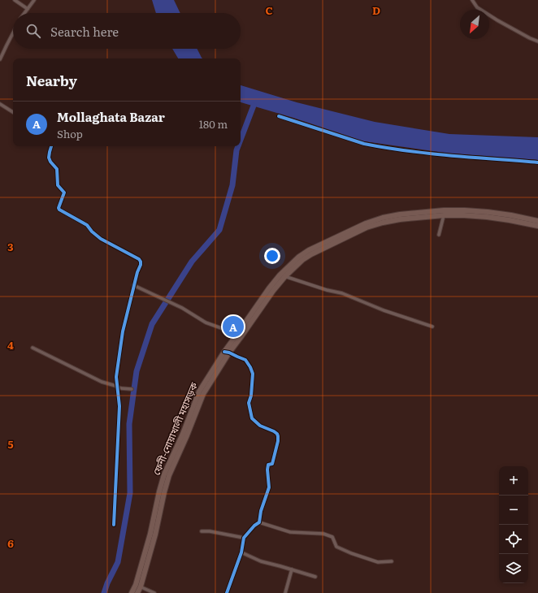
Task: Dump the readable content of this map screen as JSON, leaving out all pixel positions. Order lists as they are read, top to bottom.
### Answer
{
  "streets": {
    "highway": ["ফেনী-নোয়াখালী মহাসড়ক"]
  },
  "north": "bottom left",
  "page": {
    "search": "Search here",
    "heading": "Nearby",
    "list": [
      {
        "mark": "A",
        "name": "Mollaghata Bazar",
        "note": "Shop",
        "value": "180 m"
      }
    ],
    "pins": "A",
    "map_buttons": ["+", "−"]
  },
  "grid": {
    "columns": ["C", "D"],
    "rows": [
      "3",
      "4",
      "5",
      "6"
    ]
  }
}
